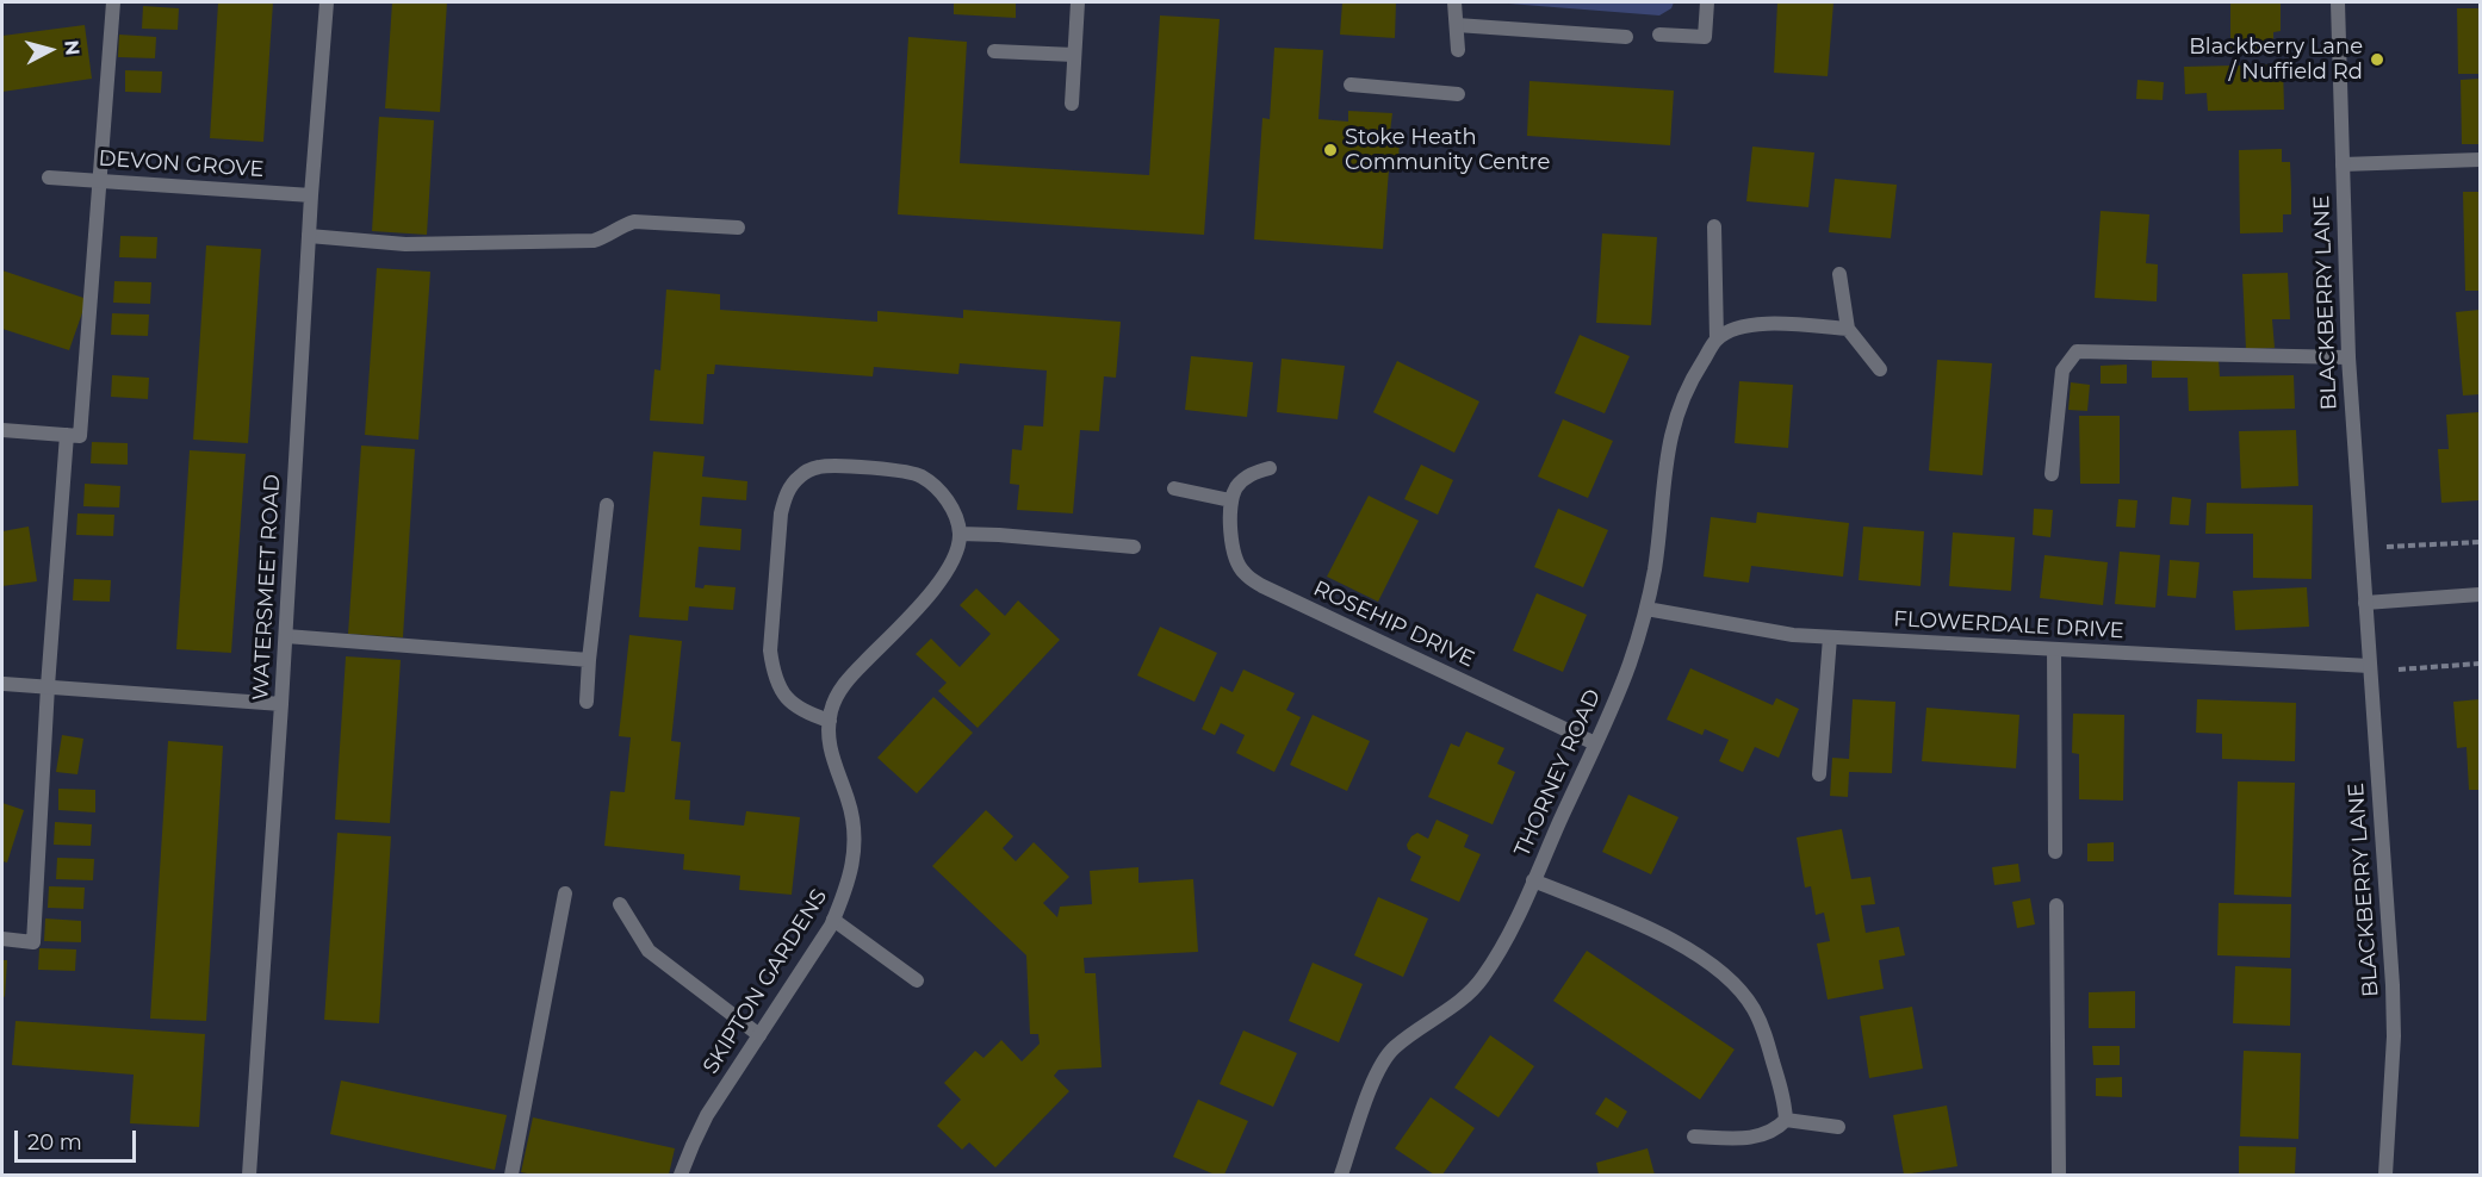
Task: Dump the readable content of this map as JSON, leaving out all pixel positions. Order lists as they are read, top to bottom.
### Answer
{
  "streets": {
    "street": [
      "DEVON GROVE",
      "BLACKBERRY LANE",
      "WATERSMEET ROAD",
      "ROSEHIP DRIVE",
      "FLOWERDALE DRIVE",
      "THORNEY ROAD",
      "SKIPTON GARDENS"
    ]
  },
  "crossings": [
    ["DEVON GROVE", "WATERSMEET ROAD"],
    ["BLACKBERRY LANE", "FLOWERDALE DRIVE"],
    ["ROSEHIP DRIVE", "THORNEY ROAD"],
    ["FLOWERDALE DRIVE", "THORNEY ROAD"]
  ],
  "places": ["Blackberry Lane / Nuffield Rd", "Stoke Heath Community Centre"],
  "scale_bar": "20 m",
  "north": "right"
}
